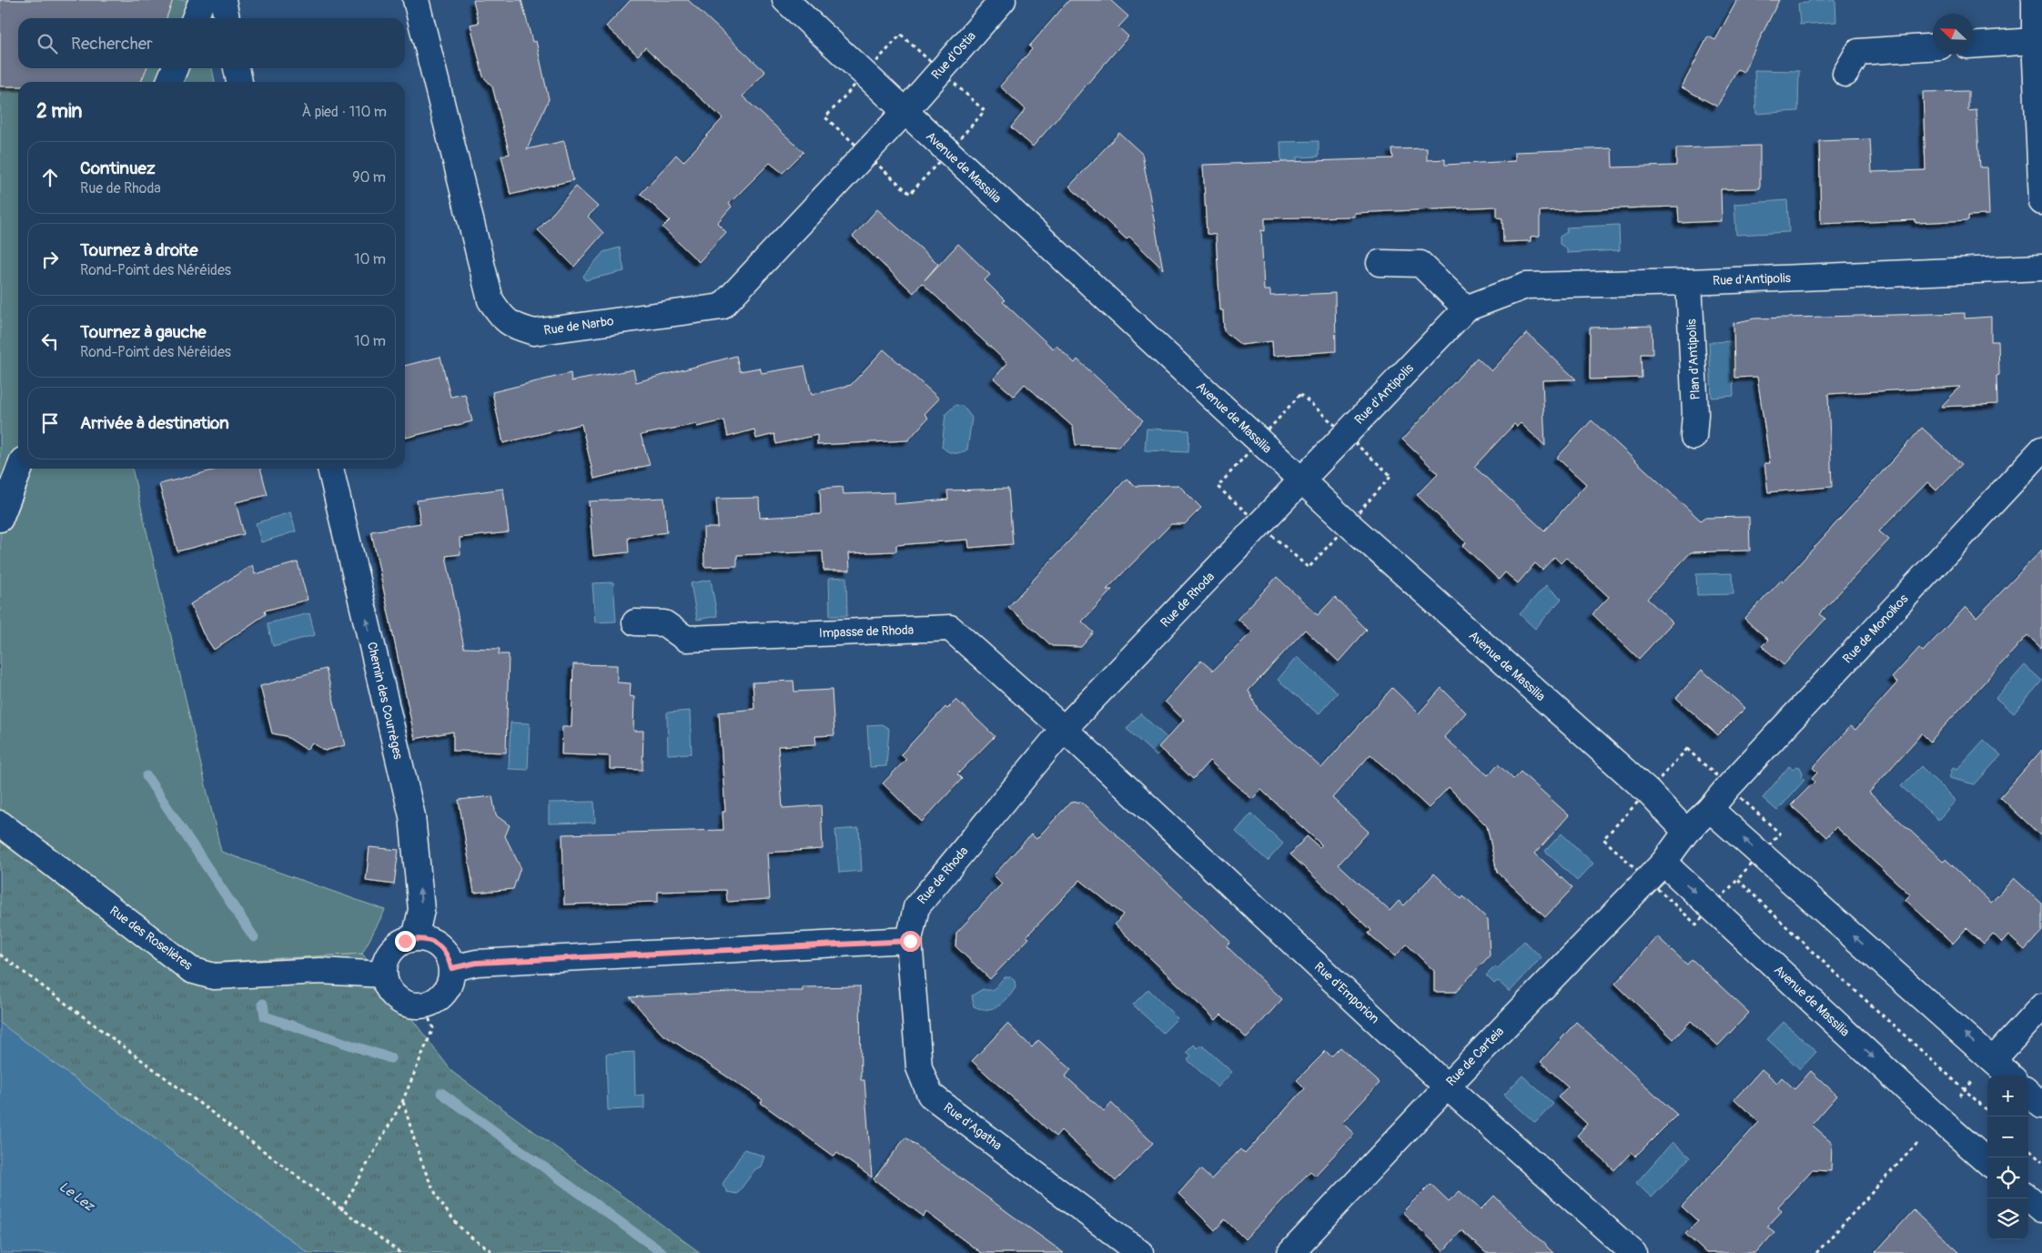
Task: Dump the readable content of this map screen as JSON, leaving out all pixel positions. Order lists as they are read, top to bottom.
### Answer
{
  "streets": {
    "street": [
      "Rue d'Ostia",
      "Avenue de Massilia",
      "Rue d'Antipolis",
      "Rue de Narbo",
      "Plan d'Antipolis",
      "Rue de Rhoda",
      "Rue de Monoikos",
      "Impasse de Rhoda",
      "Chemin des Courrèges",
      "Rue des Roselières",
      "Rue d'Emporion",
      "Rue de Carteia",
      "Rue d'Agatha"
    ]
  },
  "crossings": [
    ["Rue d'Ostia", "Avenue de Massilia"],
    ["Rue d'Ostia", "Rue de Narbo"],
    ["Avenue de Massilia", "Rue d'Antipolis"],
    ["Avenue de Massilia", "Rue de Narbo"],
    ["Avenue de Massilia", "Rue de Rhoda"],
    ["Avenue de Massilia", "Rue de Carteia"],
    ["Rue d'Antipolis", "Plan d'Antipolis"],
    ["Rue d'Antipolis", "Rue de Rhoda"],
    ["Rue de Rhoda", "Impasse de Rhoda"],
    ["Rue de Rhoda", "Rue d'Emporion"],
    ["Rue de Rhoda", "Rue d'Agatha"],
    ["Impasse de Rhoda", "Rue d'Emporion"],
    ["Chemin des Courrèges", "Rue des Roselières"],
    ["Rue d'Emporion", "Rue de Carteia"]
  ],
  "one_way": ["Chemin des Courrèges"],
  "water": ["Le Lez"],
  "north": "top left",
  "page": {
    "search": "Rechercher",
    "heading": ["2 min", "À pied · 110 m"],
    "list": [
      ["Continuez", "Rue de Rhoda", "90 m"],
      ["Tournez à droite", "Rond-Point des Néréides", "10 m"],
      ["Tournez à gauche", "Rond-Point des Néréides", "10 m"],
      "Arrivée à destination"
    ],
    "map_buttons": ["+", "−"]
  }
}
